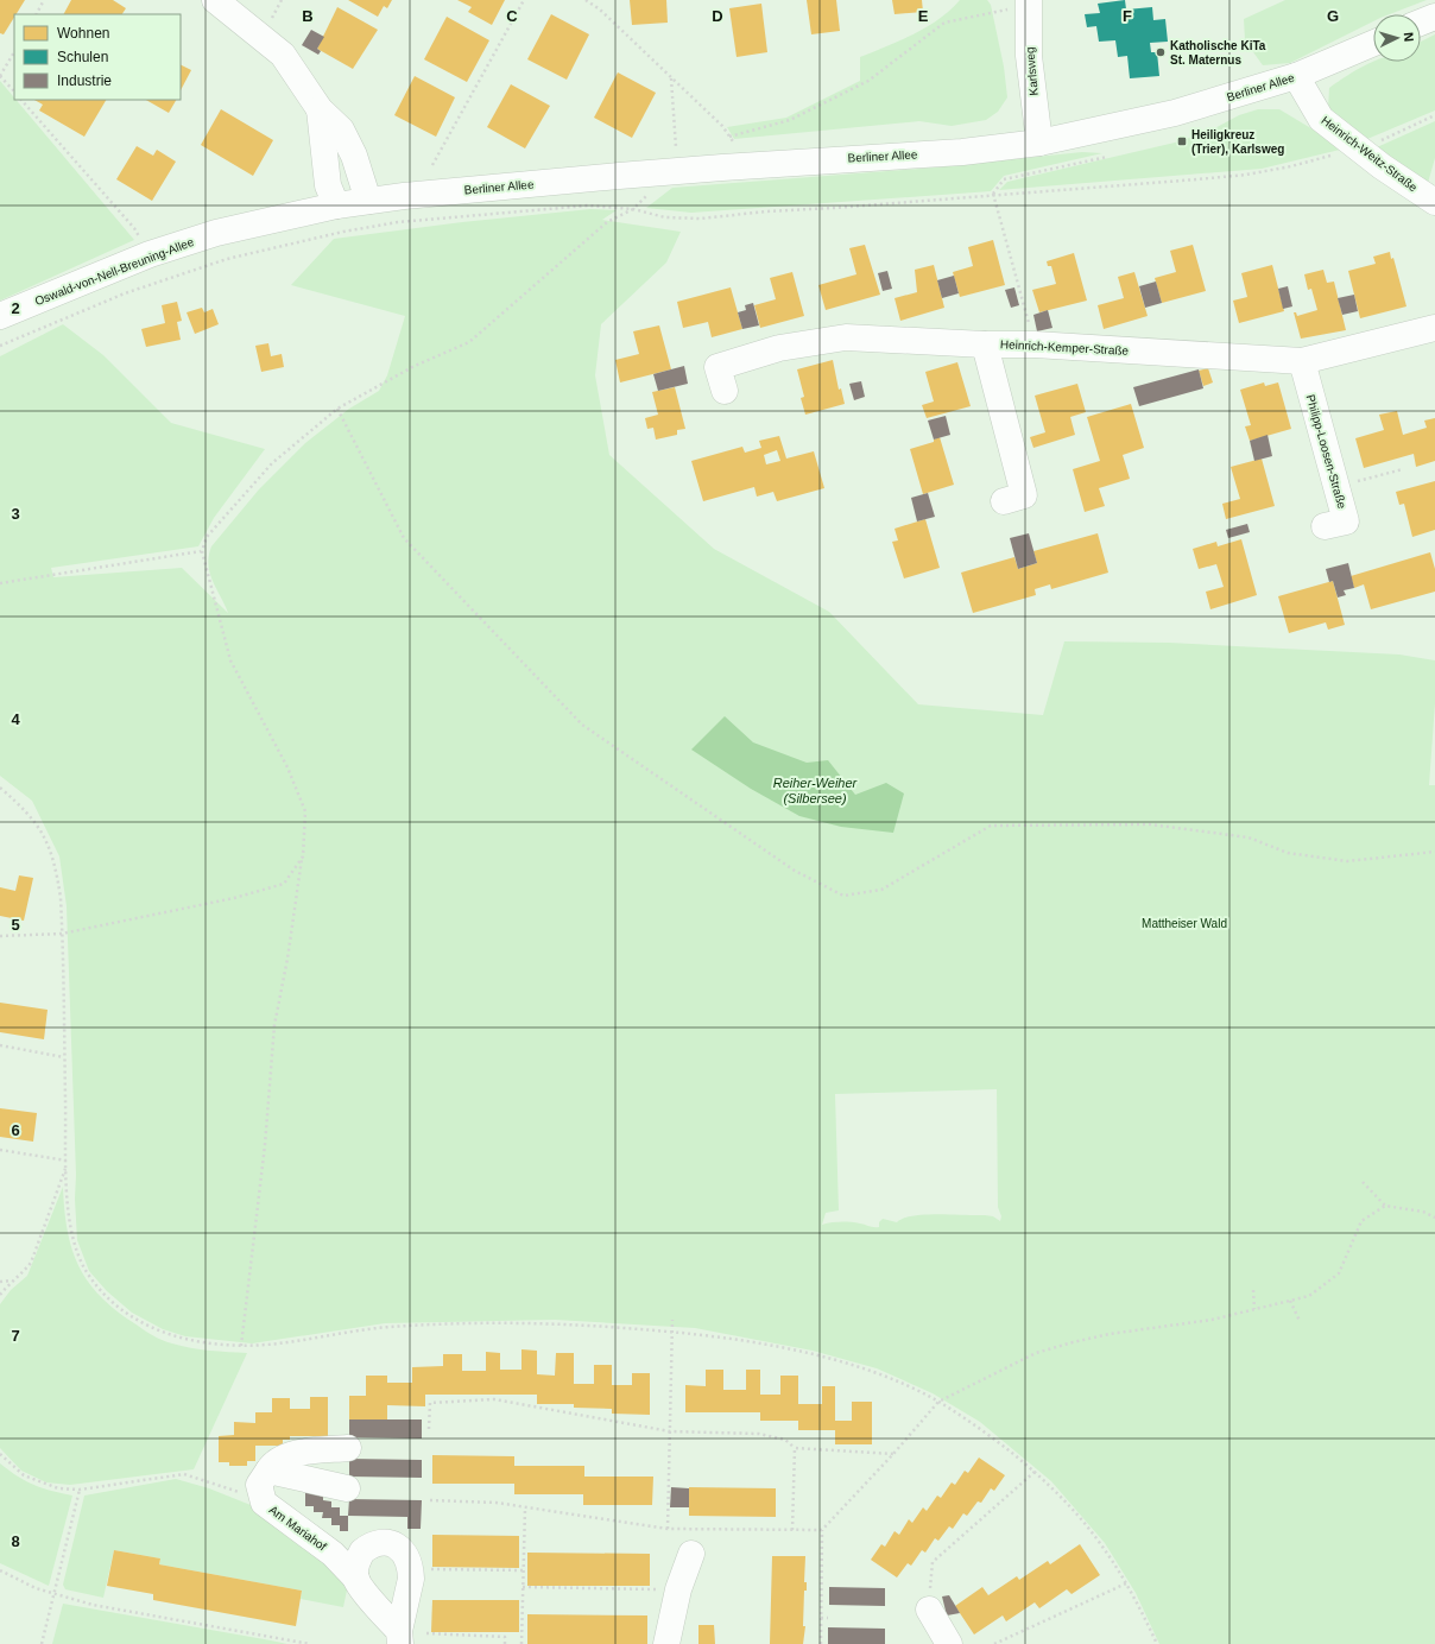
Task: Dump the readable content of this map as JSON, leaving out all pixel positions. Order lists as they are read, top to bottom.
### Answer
{
  "streets": {
    "street": [
      "Karlsweg",
      "Berliner Allee",
      "Heinrich-Weitz-Straße",
      "Oswald-von-Nell-Breuning-Allee",
      "Heinrich-Kemper-Straße",
      "Philipp-Loosen-Straße",
      "Am Mariahof"
    ]
  },
  "crossings": [
    ["Karlsweg", "Berliner Allee"],
    ["Berliner Allee", "Heinrich-Weitz-Straße"],
    ["Berliner Allee", "Oswald-von-Nell-Breuning-Allee"],
    ["Heinrich-Kemper-Straße", "Philipp-Loosen-Straße"]
  ],
  "water": ["Reiher-Weiher (Silbersee)"],
  "parks": ["Mattheiser Wald"],
  "places": {
    "other": ["Katholische KiTa St. Maternus"],
    "transit": ["Heiligkreuz (Trier), Karlsweg"]
  },
  "legend": ["Wohnen", "Schulen", "Industrie"],
  "north": "right",
  "grid": {
    "columns": [
      "B",
      "C",
      "D",
      "E",
      "F",
      "G"
    ],
    "rows": [
      "2",
      "3",
      "4",
      "5",
      "6",
      "7",
      "8"
    ]
  }
}
